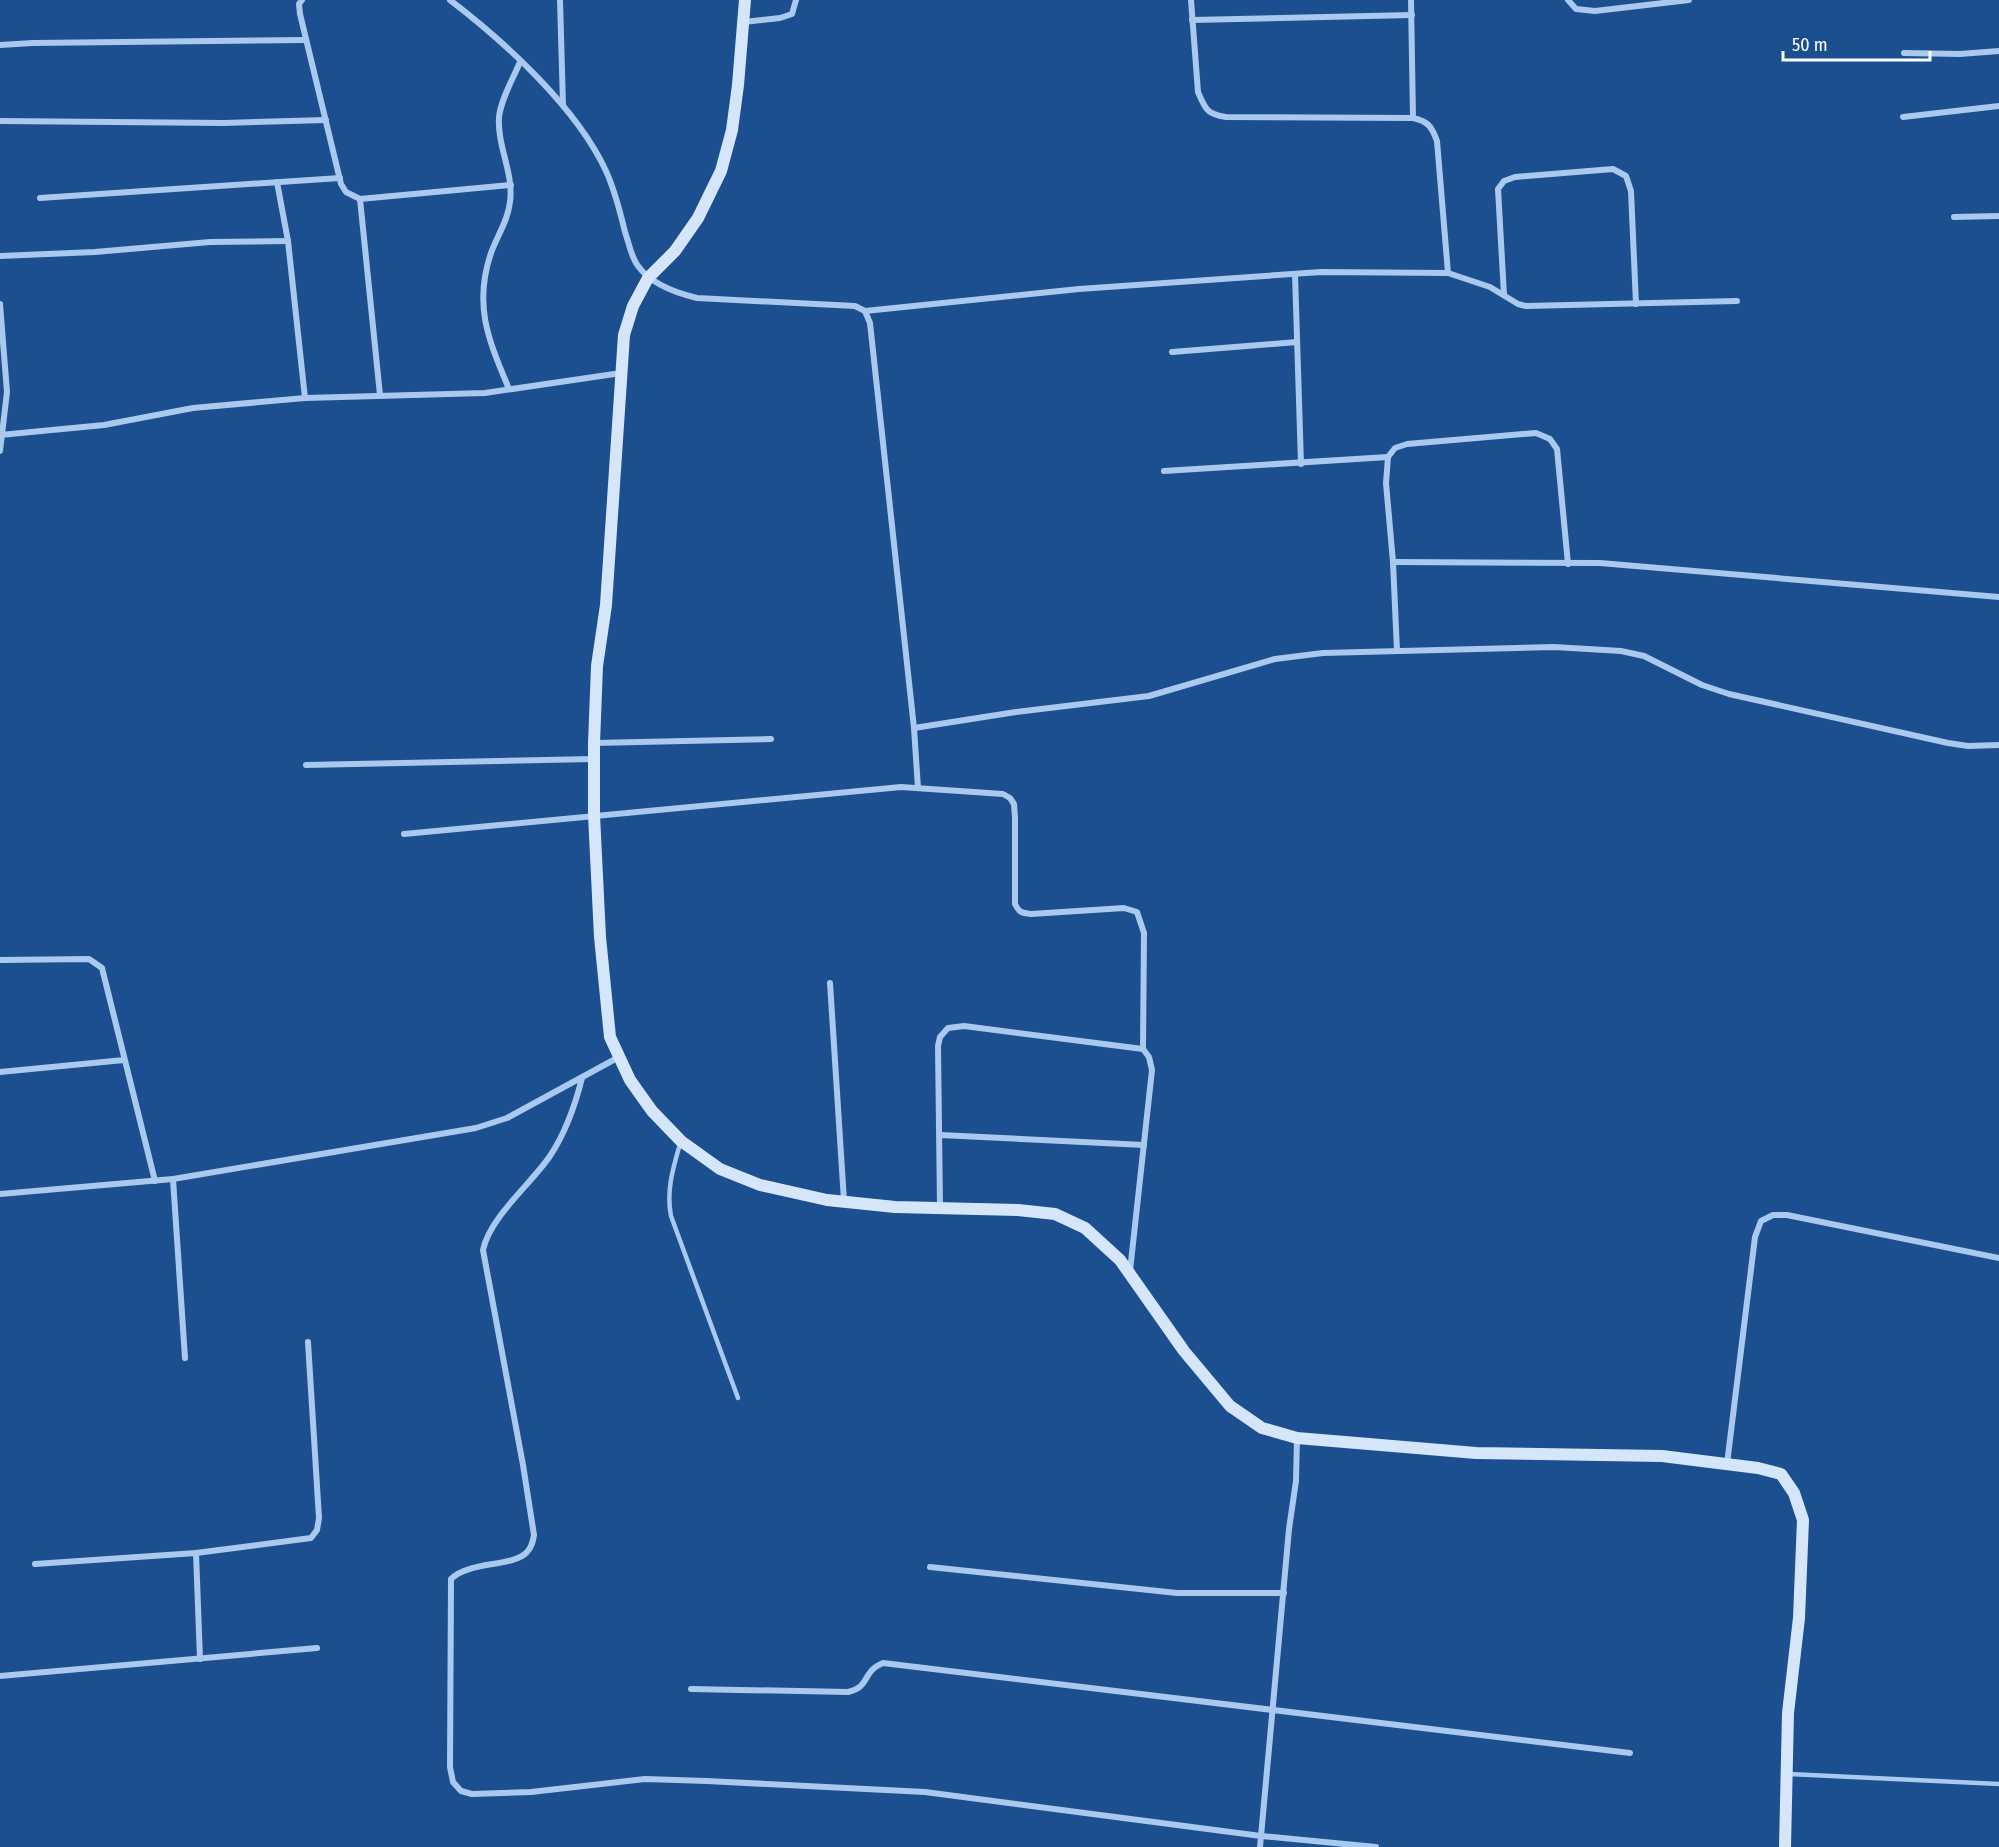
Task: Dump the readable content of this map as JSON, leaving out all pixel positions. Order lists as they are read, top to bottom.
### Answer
{
  "scale_bar": "50 m"
}
